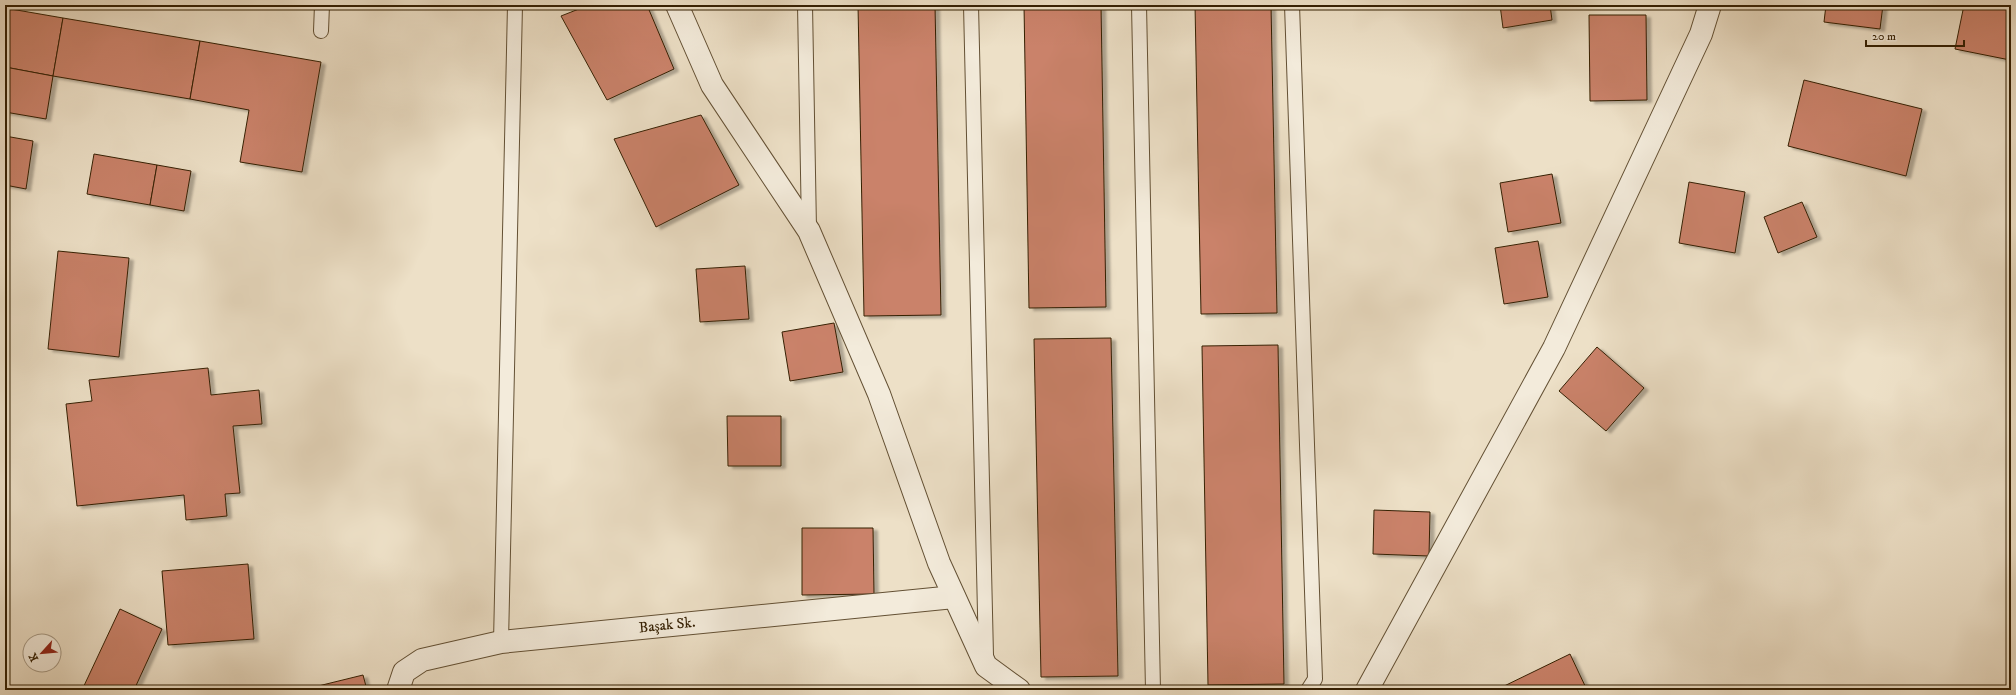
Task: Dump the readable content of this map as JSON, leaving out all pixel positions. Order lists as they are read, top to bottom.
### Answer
{
  "streets": {
    "street": ["Başak Sk."]
  },
  "scale_bar": "20 m",
  "north": "bottom left"
}
